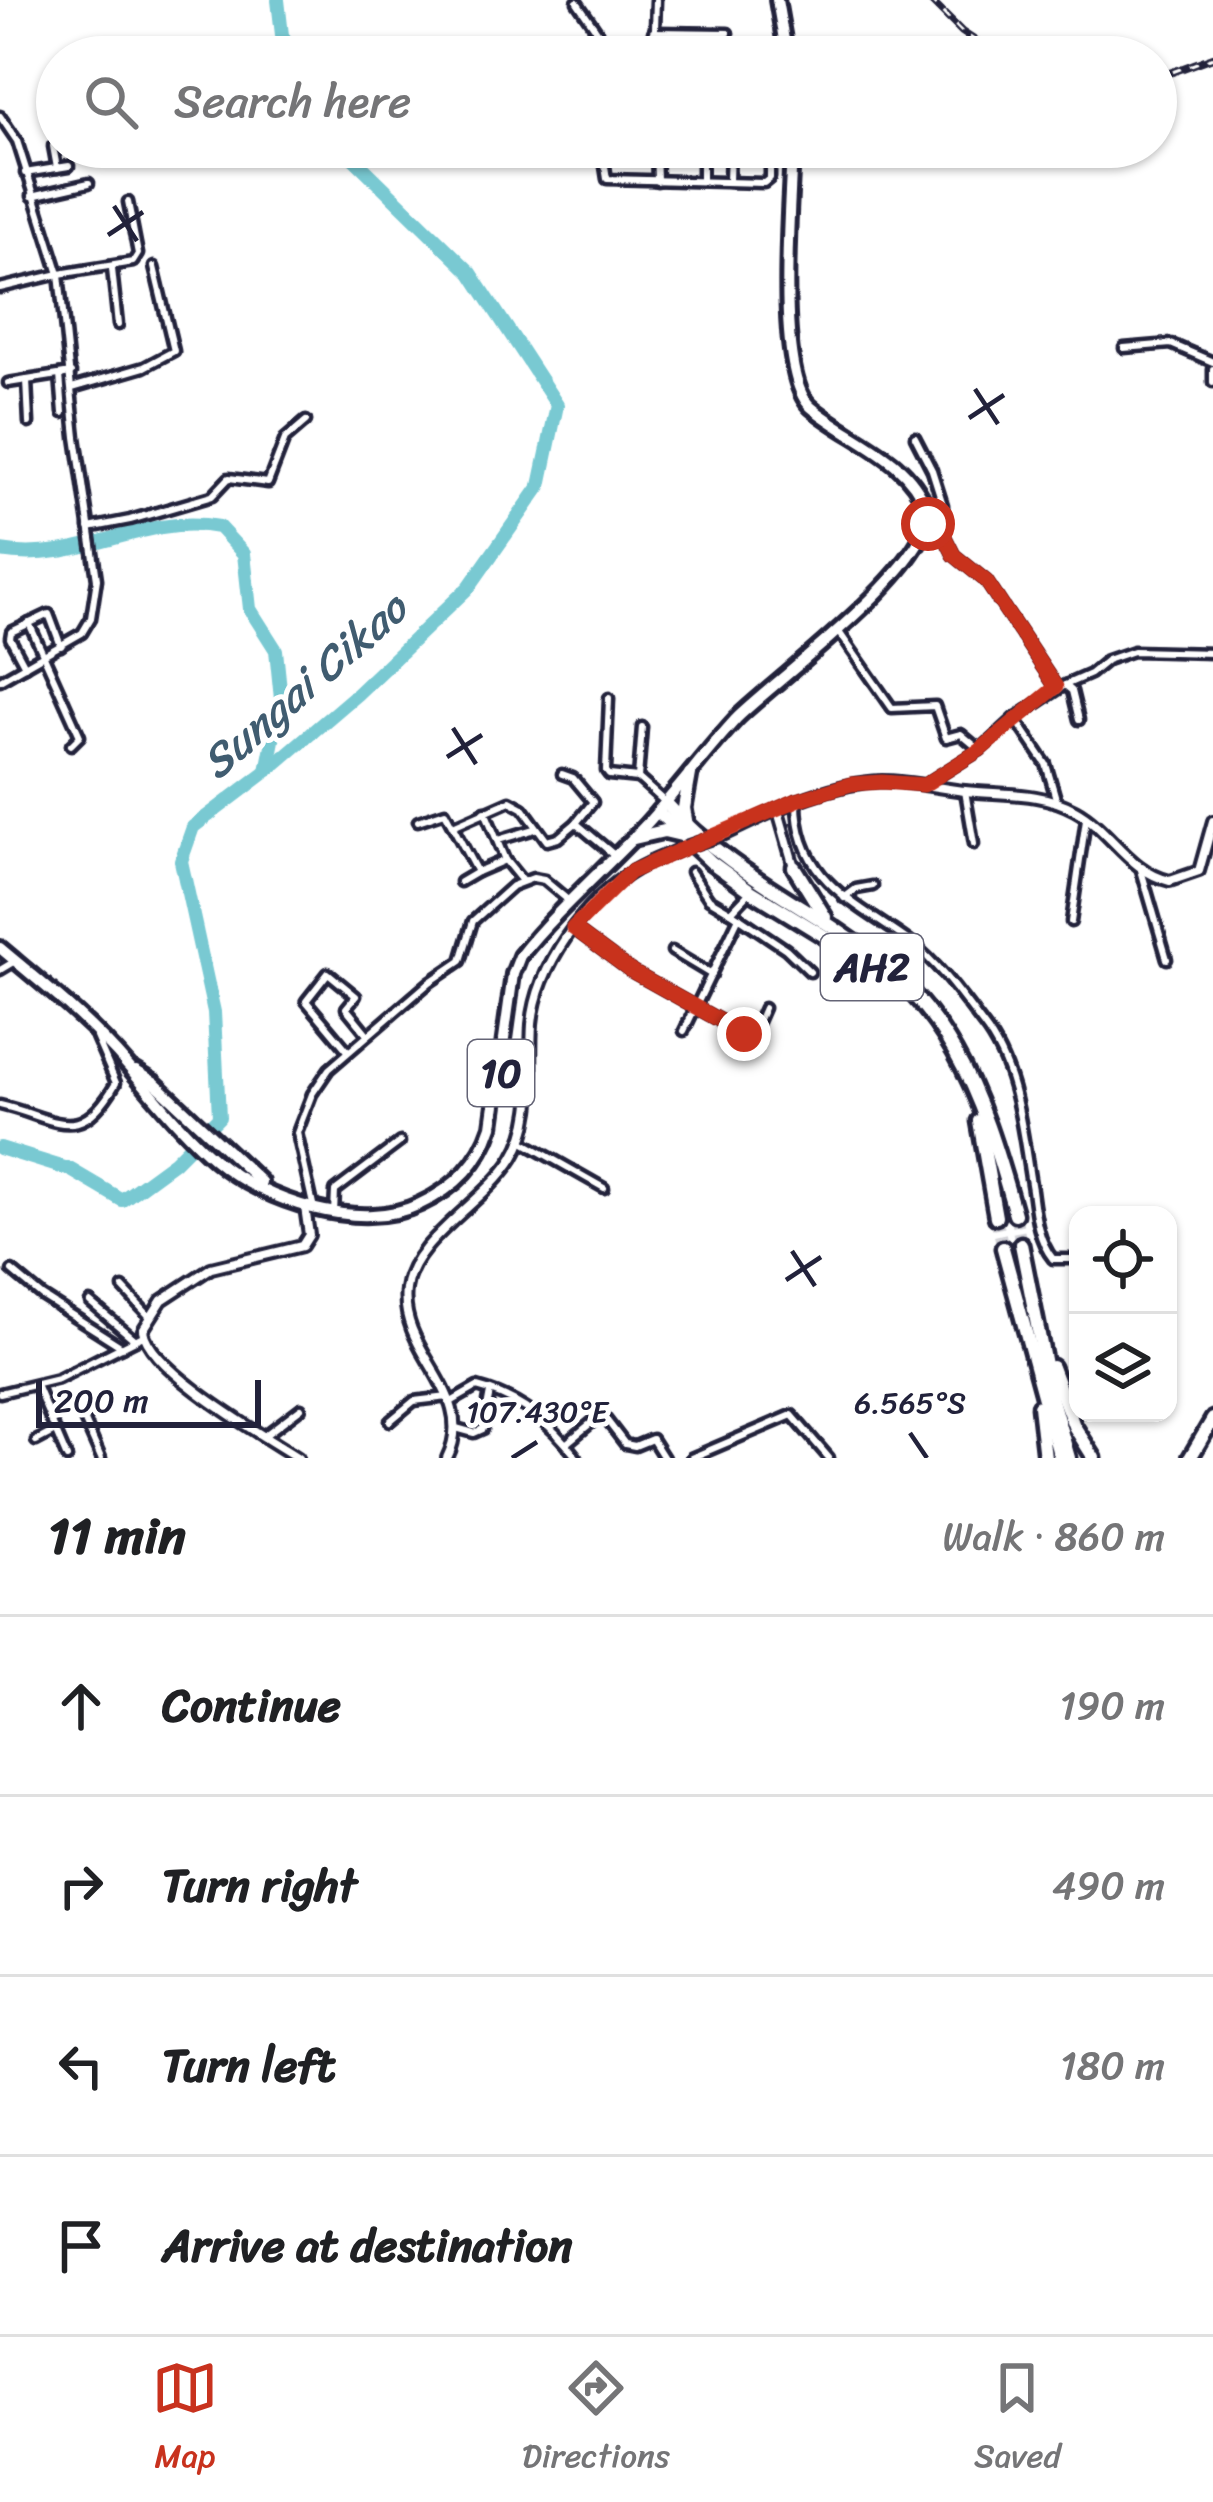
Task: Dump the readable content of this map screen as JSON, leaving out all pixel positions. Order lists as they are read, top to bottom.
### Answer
{
  "streets": {
    "highway": ["AH2", "10"]
  },
  "crossings": [
    ["AH2", "10"]
  ],
  "water": ["Sungai Cikao"],
  "scale_bar": "200 m",
  "page": {
    "search": "Search here",
    "scale": "200 m",
    "heading": ["11 min", "Walk · 860 m"],
    "list": [
      ["Continue", "190 m"],
      ["Turn right", "490 m"],
      ["Turn left", "180 m"],
      "Arrive at destination"
    ],
    "nav": ["Map", "Directions", "Saved"]
  },
  "coordinates": ["6.565°S", "107.430°E"]
}
